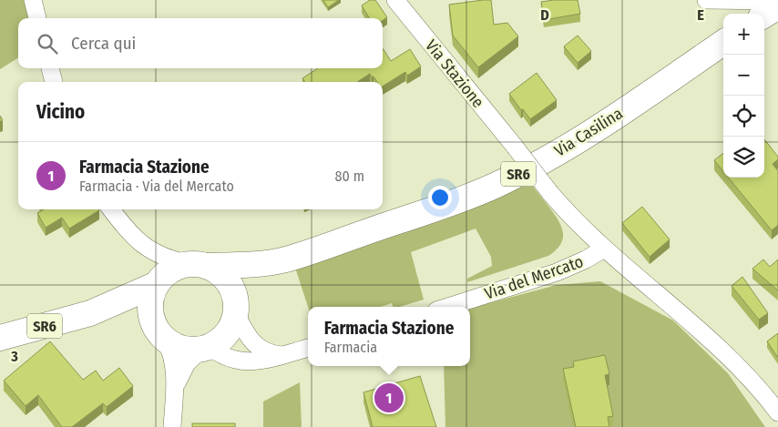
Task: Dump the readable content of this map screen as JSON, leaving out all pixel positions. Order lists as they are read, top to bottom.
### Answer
{
  "streets": {
    "main road": ["Via Casilina", "SR6"],
    "street": ["Via Stazione", "Via del Mercato"]
  },
  "crossings": [
    ["Via Stazione", "Via del Mercato"],
    ["Via Casilina", "SR6"]
  ],
  "page": {
    "map_buttons": ["+", "−"],
    "search": "Cerca qui",
    "heading": "Vicino",
    "list": [
      {
        "mark": "1",
        "name": "Farmacia Stazione",
        "note": "Farmacia · Via del Mercato",
        "value": "80 m"
      }
    ],
    "popup": ["Farmacia Stazione", "Farmacia"],
    "pins": "1"
  },
  "grid": {
    "columns": ["D", "E"],
    "rows": ["3"]
  }
}
